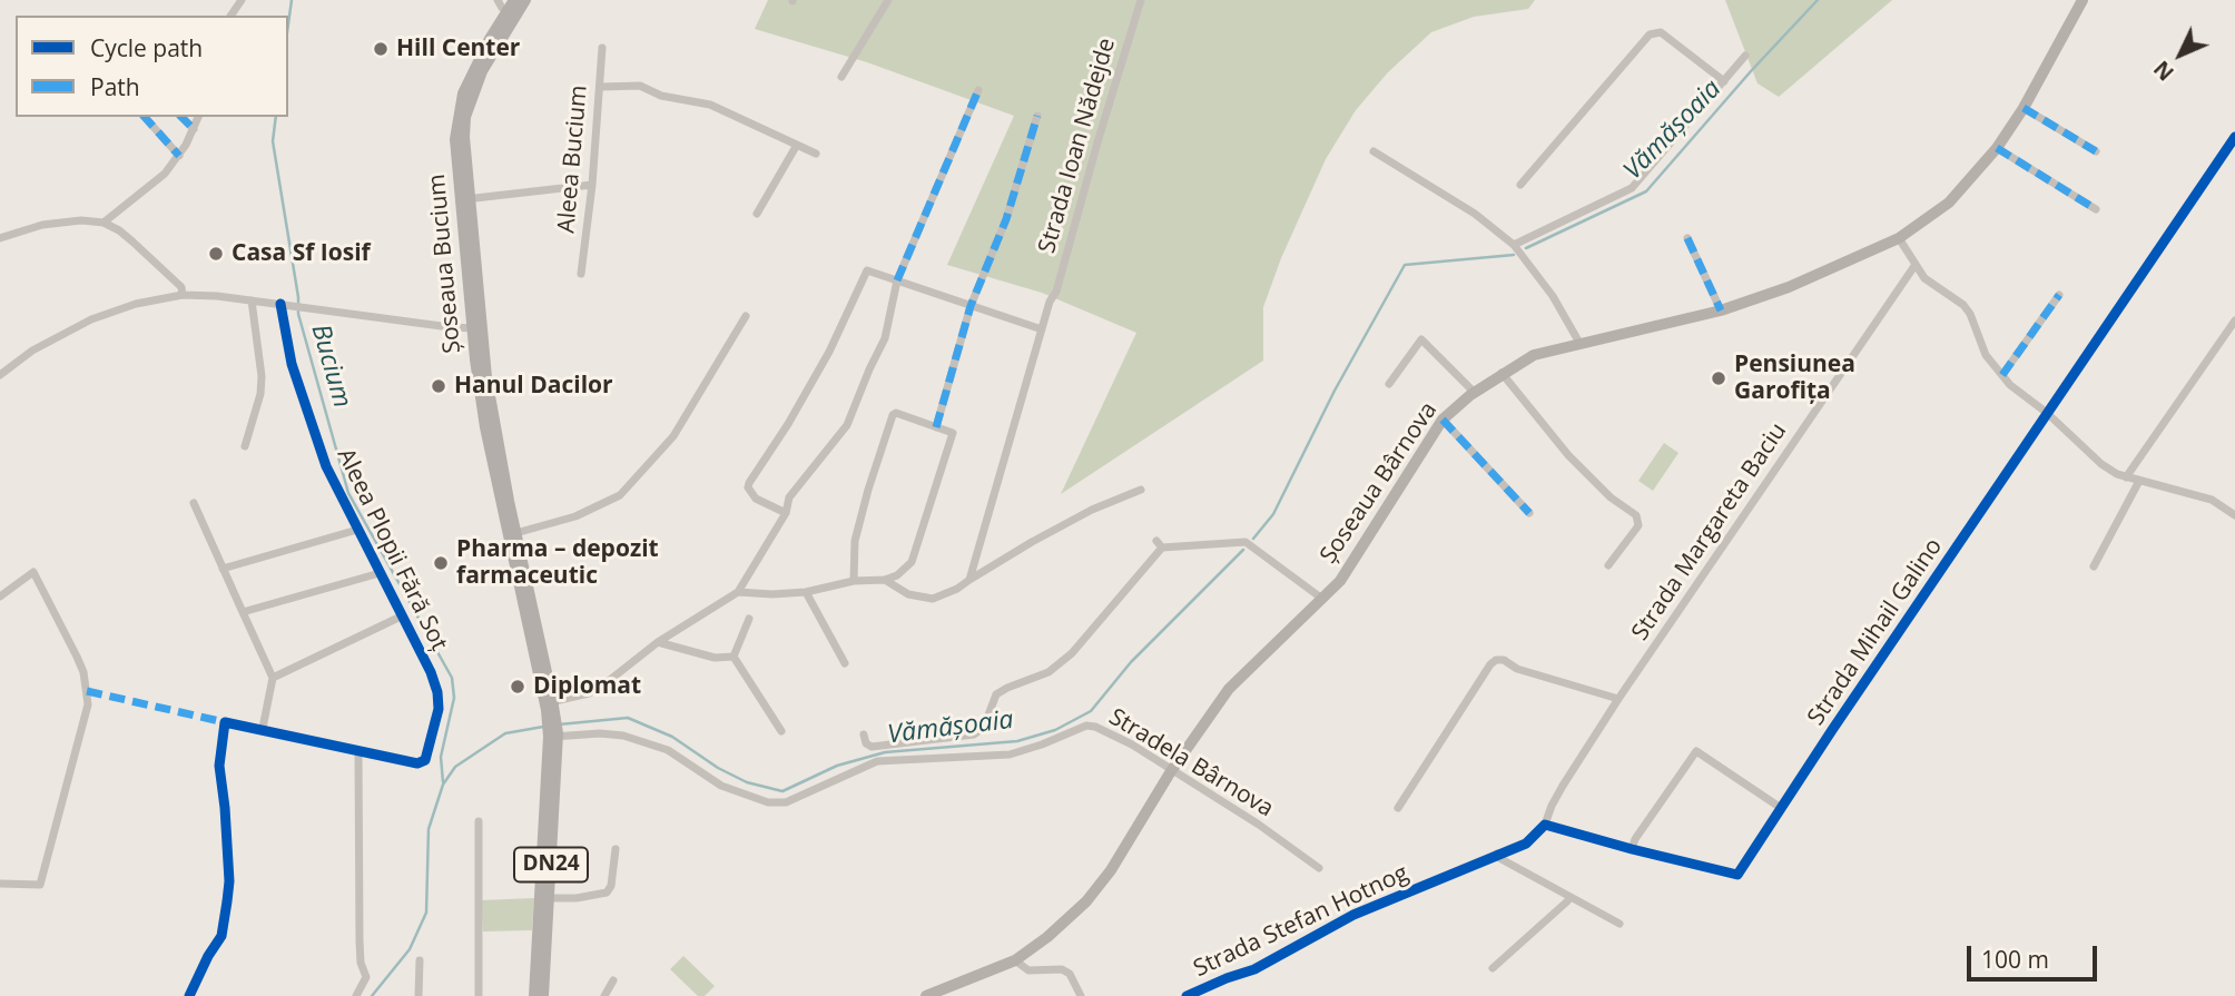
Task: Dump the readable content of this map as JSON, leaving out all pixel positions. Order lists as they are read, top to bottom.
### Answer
{
  "streets": {
    "main road": ["Șoseaua Bucium", "Șoseaua Bârnova", "DN24"],
    "street": [
      "Strada Ioan Nădejde",
      "Aleea Bucium",
      "Strada Margareta Baciu",
      "Aleea Plopii Fără Soț",
      "Strada Mihail Galino",
      "Stradela Bârnova",
      "Strada Stefan Hotnog"
    ]
  },
  "crossings": [
    ["Șoseaua Bucium", "Stradela Bârnova"],
    ["Șoseaua Bârnova", "Stradela Bârnova"],
    ["Strada Margareta Baciu", "Strada Stefan Hotnog"]
  ],
  "water": ["Vămășoaia", "Bucium"],
  "places": [
    "Hill Center",
    "Casa Sf Iosif",
    "Pensiunea Garofița",
    "Hanul Dacilor",
    "Pharma – depozit farmaceutic",
    "Diplomat"
  ],
  "legend": ["Cycle path", "Path"],
  "scale_bar": "100 m",
  "north": "bottom left"
}
